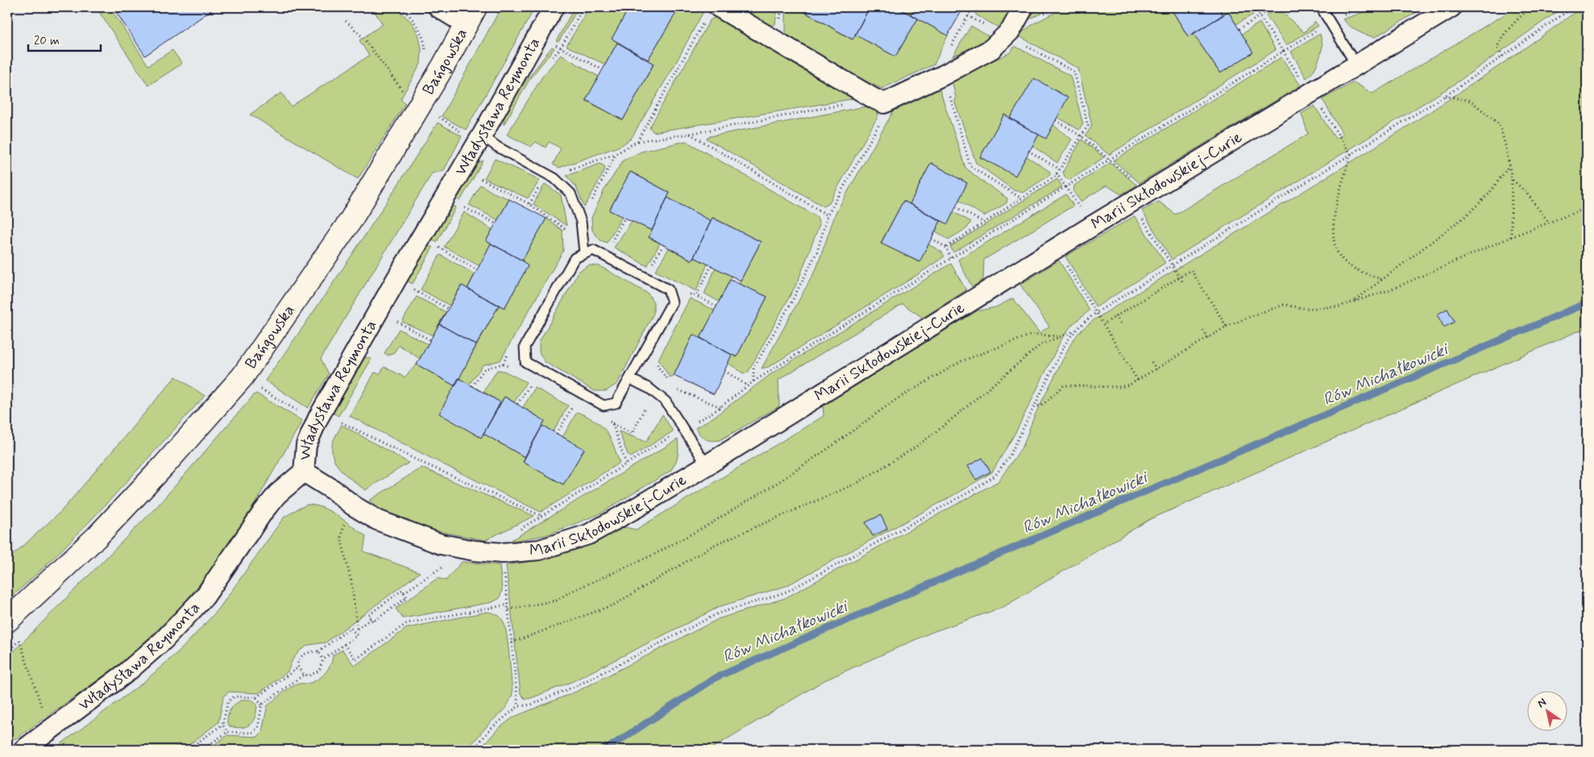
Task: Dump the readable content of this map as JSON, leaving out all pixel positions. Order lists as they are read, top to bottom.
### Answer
{
  "streets": {
    "street": ["Bańgowska", "Władysława Reymonta", "Marii Skłodowskiej-Curie"]
  },
  "crossings": [
    ["Władysława Reymonta", "Marii Skłodowskiej-Curie"]
  ],
  "water": ["Rów Michałkowicki"],
  "scale_bar": "20 m",
  "north": "top left"
}
